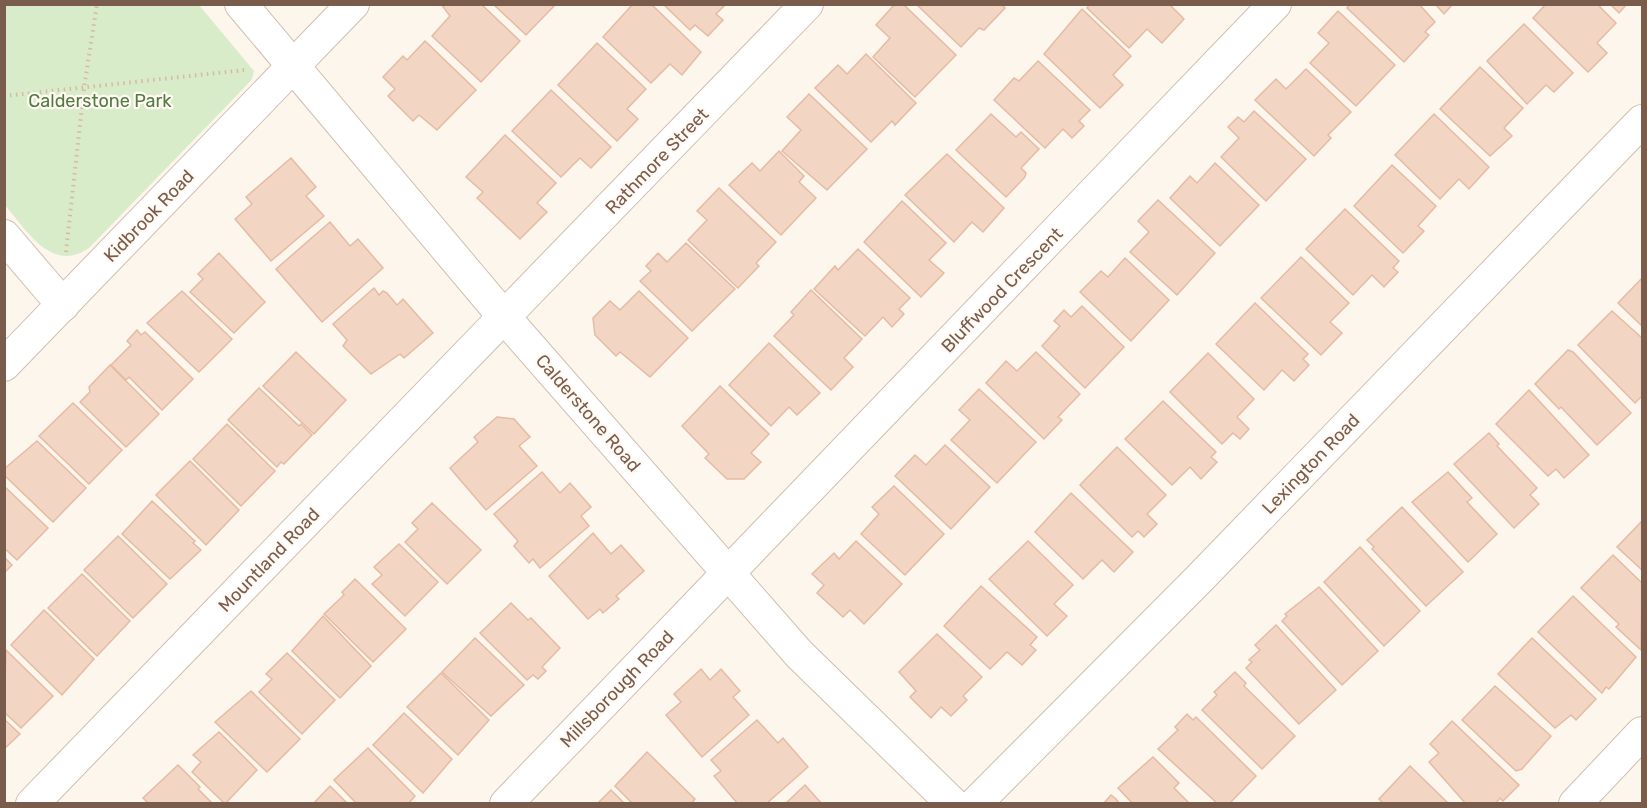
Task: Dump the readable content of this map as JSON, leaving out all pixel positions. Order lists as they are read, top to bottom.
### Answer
{
  "streets": {
    "street": [
      "Rathmore Street",
      "Kidbrook Road",
      "Bluffwood Crescent",
      "Calderstone Road",
      "Lexington Road",
      "Mountland Road",
      "Millsborough Road"
    ]
  },
  "crossings": [
    ["Rathmore Street", "Calderstone Road"],
    ["Rathmore Street", "Mountland Road"],
    ["Kidbrook Road", "Calderstone Road"],
    ["Bluffwood Crescent", "Calderstone Road"],
    ["Bluffwood Crescent", "Millsborough Road"],
    ["Calderstone Road", "Mountland Road"],
    ["Calderstone Road", "Millsborough Road"]
  ],
  "parks": ["Calderstone Park"]
}
